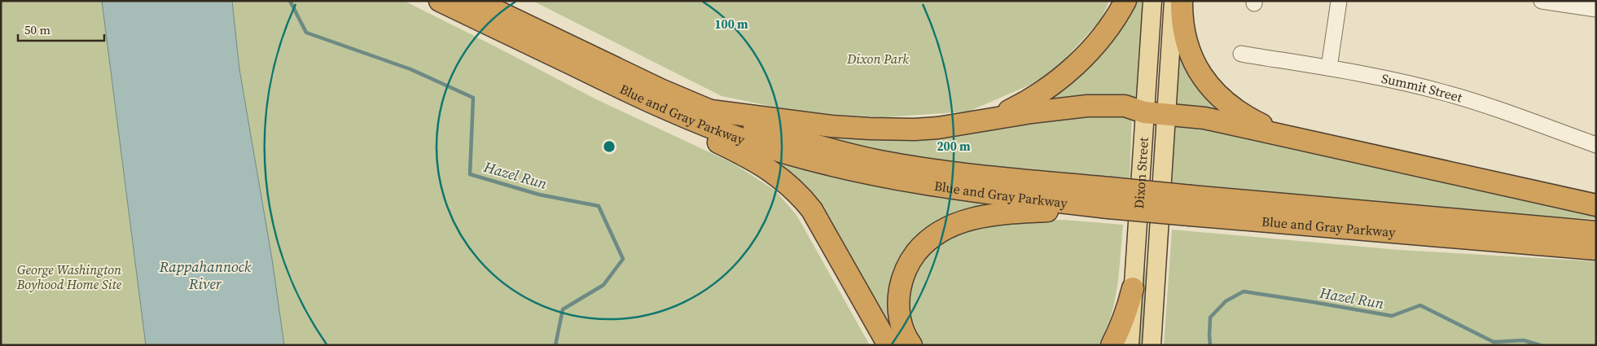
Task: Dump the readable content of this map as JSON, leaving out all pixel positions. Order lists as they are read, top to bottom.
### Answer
{
  "streets": {
    "highway": ["Blue and Gray Parkway"],
    "main road": ["Dixon Street"],
    "street": ["Summit Street"]
  },
  "water": ["Hazel Run", "Rappahannock River"],
  "parks": ["Dixon Park", "George Washington Boyhood Home Site"],
  "scale_bar": "50 m",
  "rings": ["100 m", "200 m"]
}
